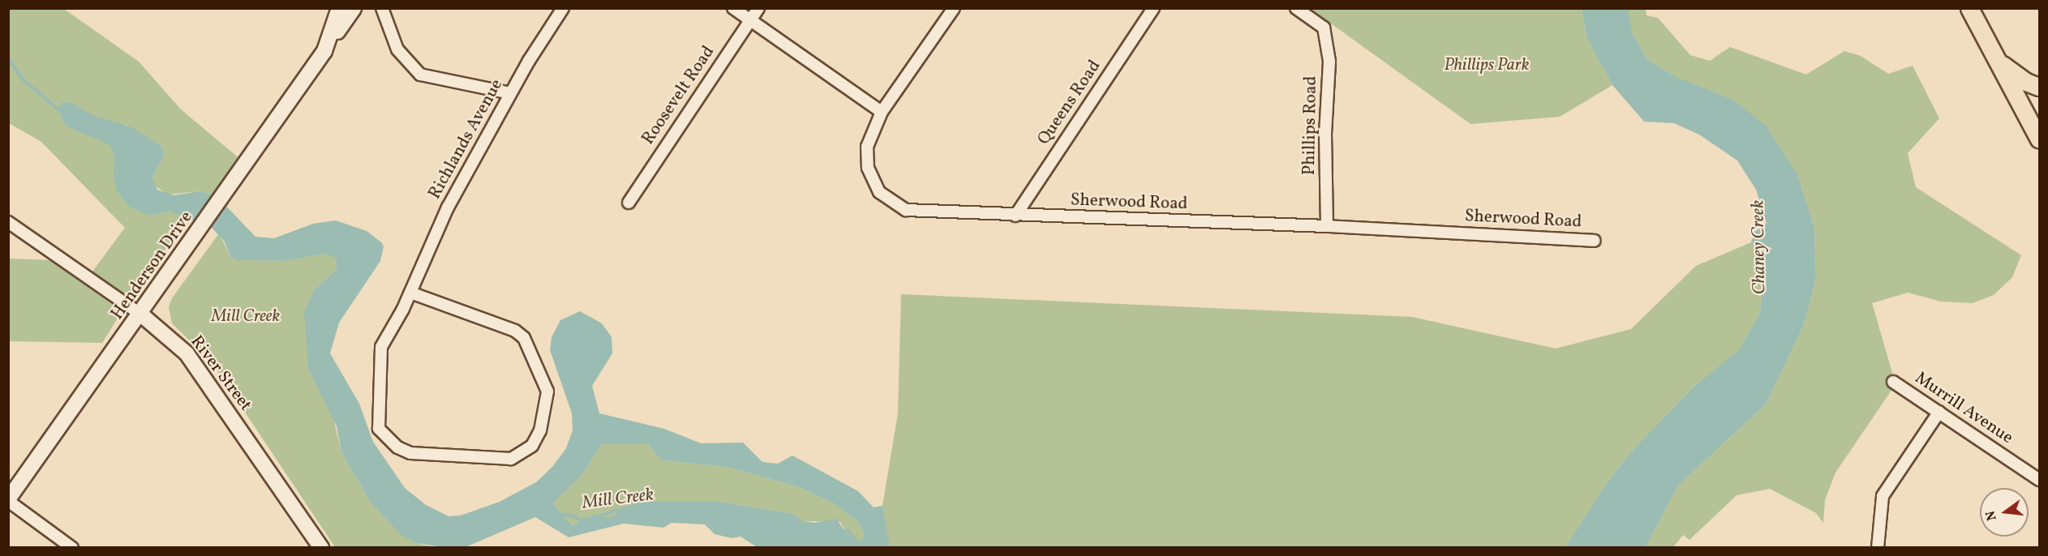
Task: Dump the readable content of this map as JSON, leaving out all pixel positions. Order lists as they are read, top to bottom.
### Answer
{
  "streets": {
    "main road": ["Henderson Drive", "River Street"],
    "street": [
      "Roosevelt Road",
      "Queens Road",
      "Phillips Road",
      "Richlands Avenue",
      "Sherwood Road",
      "Murrill Avenue"
    ]
  },
  "crossings": [
    ["Queens Road", "Sherwood Road"],
    ["Phillips Road", "Sherwood Road"],
    ["Henderson Drive", "River Street"]
  ],
  "water": ["Chaney Creek", "Mill Creek"],
  "parks": ["Phillips Park", "Mill Creek"],
  "north": "left"
}
